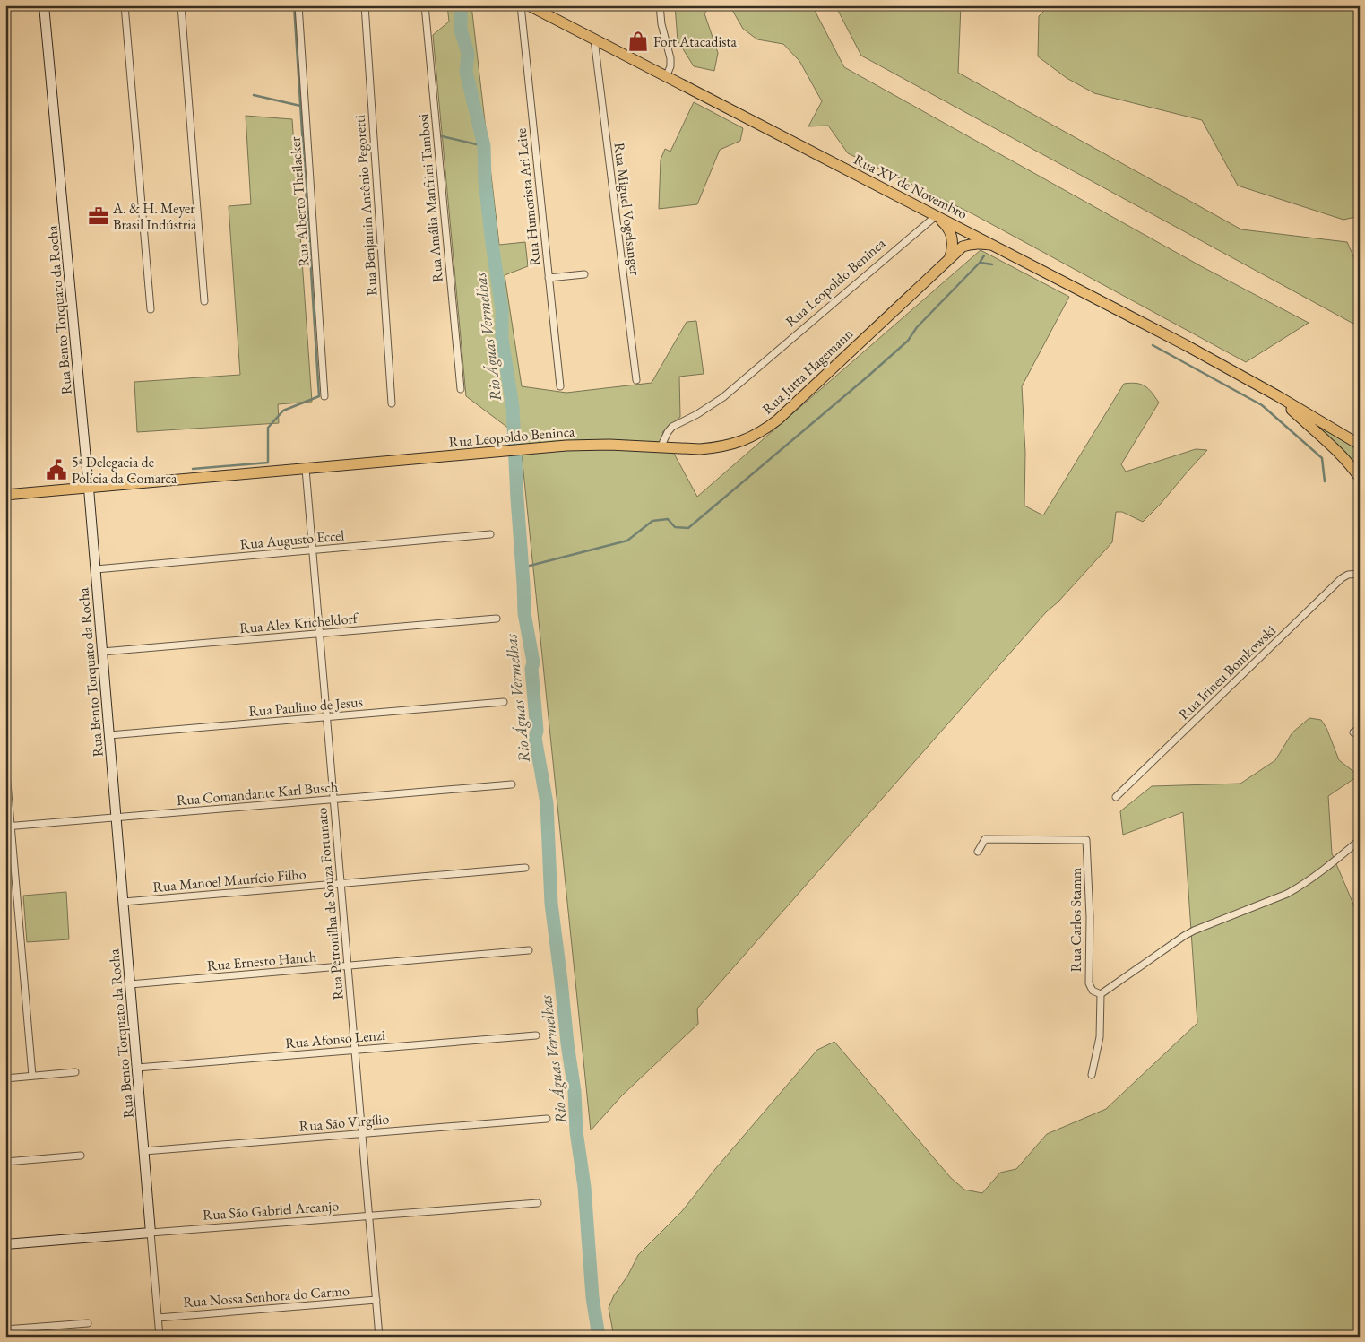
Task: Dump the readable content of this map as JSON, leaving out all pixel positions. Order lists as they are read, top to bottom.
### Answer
{
  "streets": {
    "main road": ["Rua XV de Novembro", "Rua Leopoldo Beninca", "Rua Jutta Hagemann"],
    "street": [
      "Rua Humorista Ari Leite",
      "Rua Amália Manfrini Tambosi",
      "Rua Alberto Theilacker",
      "Rua Benjamin Antônio Pegoretti",
      "Rua Miguel Vogelsanger",
      "Rua Bento Torquato da Rocha",
      "Rua Augusto Eccel",
      "Rua Alex Kricheldorf",
      "Rua Irineu Bomkowski",
      "Rua Paulino de Jesus",
      "Rua Comandante Karl Busch",
      "Rua Manoel Maurício Filho",
      "Rua Petronilha de Souza Fortunato",
      "Rua Carlos Stamm",
      "Rua Ernesto Hanch",
      "Rua Afonso Lenzi",
      "Rua São Virgílio",
      "Rua São Gabriel Arcanjo",
      "Rua Nossa Senhora do Carmo"
    ]
  },
  "crossings": [
    ["Rua XV de Novembro", "Rua Miguel Vogelsanger"],
    ["Rua XV de Novembro", "Rua Leopoldo Beninca"],
    ["Rua XV de Novembro", "Rua Jutta Hagemann"],
    ["Rua Leopoldo Beninca", "Rua Bento Torquato da Rocha"],
    ["Rua Leopoldo Beninca", "Rua Jutta Hagemann"],
    ["Rua Leopoldo Beninca", "Rua Petronilha de Souza Fortunato"],
    ["Rua Bento Torquato da Rocha", "Rua Augusto Eccel"],
    ["Rua Bento Torquato da Rocha", "Rua Alex Kricheldorf"],
    ["Rua Bento Torquato da Rocha", "Rua Paulino de Jesus"],
    ["Rua Bento Torquato da Rocha", "Rua Comandante Karl Busch"],
    ["Rua Bento Torquato da Rocha", "Rua Manoel Maurício Filho"],
    ["Rua Bento Torquato da Rocha", "Rua Ernesto Hanch"],
    ["Rua Bento Torquato da Rocha", "Rua Afonso Lenzi"],
    ["Rua Bento Torquato da Rocha", "Rua São Virgílio"],
    ["Rua Bento Torquato da Rocha", "Rua São Gabriel Arcanjo"],
    ["Rua Bento Torquato da Rocha", "Rua Nossa Senhora do Carmo"],
    ["Rua Augusto Eccel", "Rua Petronilha de Souza Fortunato"],
    ["Rua Alex Kricheldorf", "Rua Petronilha de Souza Fortunato"],
    ["Rua Paulino de Jesus", "Rua Petronilha de Souza Fortunato"],
    ["Rua Comandante Karl Busch", "Rua Petronilha de Souza Fortunato"],
    ["Rua Manoel Maurício Filho", "Rua Petronilha de Souza Fortunato"],
    ["Rua Petronilha de Souza Fortunato", "Rua Ernesto Hanch"],
    ["Rua Petronilha de Souza Fortunato", "Rua Afonso Lenzi"],
    ["Rua Petronilha de Souza Fortunato", "Rua São Virgílio"],
    ["Rua Petronilha de Souza Fortunato", "Rua São Gabriel Arcanjo"],
    ["Rua Petronilha de Souza Fortunato", "Rua Nossa Senhora do Carmo"]
  ],
  "water": ["Rio Águas Vermelhas"],
  "places": {
    "shop": ["Fort Atacadista"],
    "office": ["A. & H. Meyer Brasil Indústria"],
    "public building": ["5ª Delegacia de Polícia da Comarca"]
  }
}
